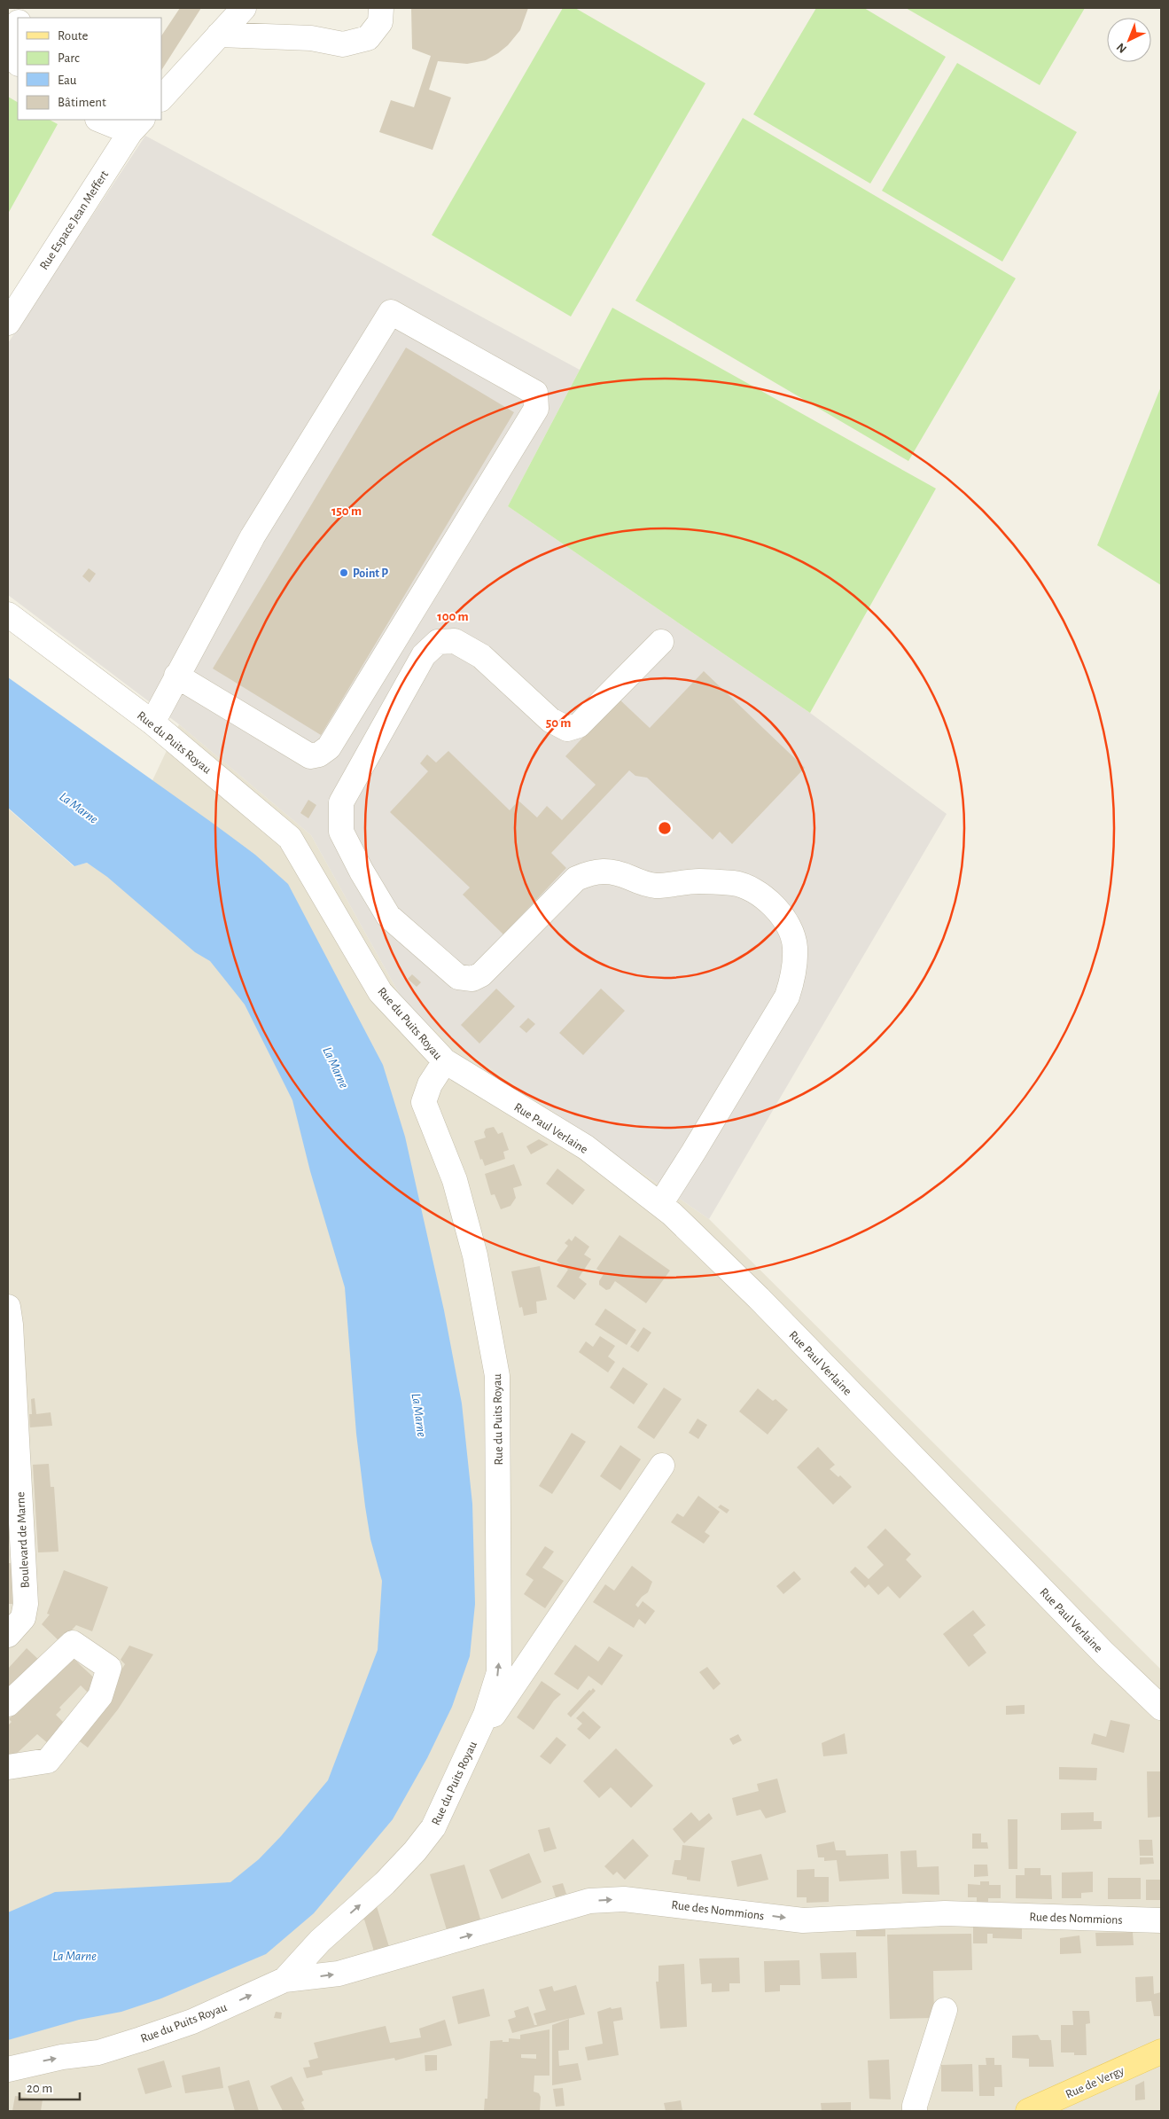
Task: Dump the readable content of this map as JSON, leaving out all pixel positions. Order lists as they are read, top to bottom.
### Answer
{
  "streets": {
    "main road": ["Rue de Vergy"],
    "street": [
      "Rue Espace Jean Meffert",
      "Rue du Puits Royau",
      "Rue Paul Verlaine",
      "Boulevard de Marne",
      "Rue des Nommions"
    ]
  },
  "crossings": [
    ["Rue du Puits Royau", "Rue Paul Verlaine"],
    ["Rue du Puits Royau", "Rue des Nommions"]
  ],
  "one_way": ["Rue du Puits Royau", "Rue des Nommions"],
  "water": ["La Marne"],
  "places": ["Point P"],
  "legend": [
    "Route",
    "Parc",
    "Eau",
    "Bâtiment"
  ],
  "scale_bar": "20 m",
  "north": "bottom left",
  "rings": ["150 m", "100 m", "50 m"]
}
